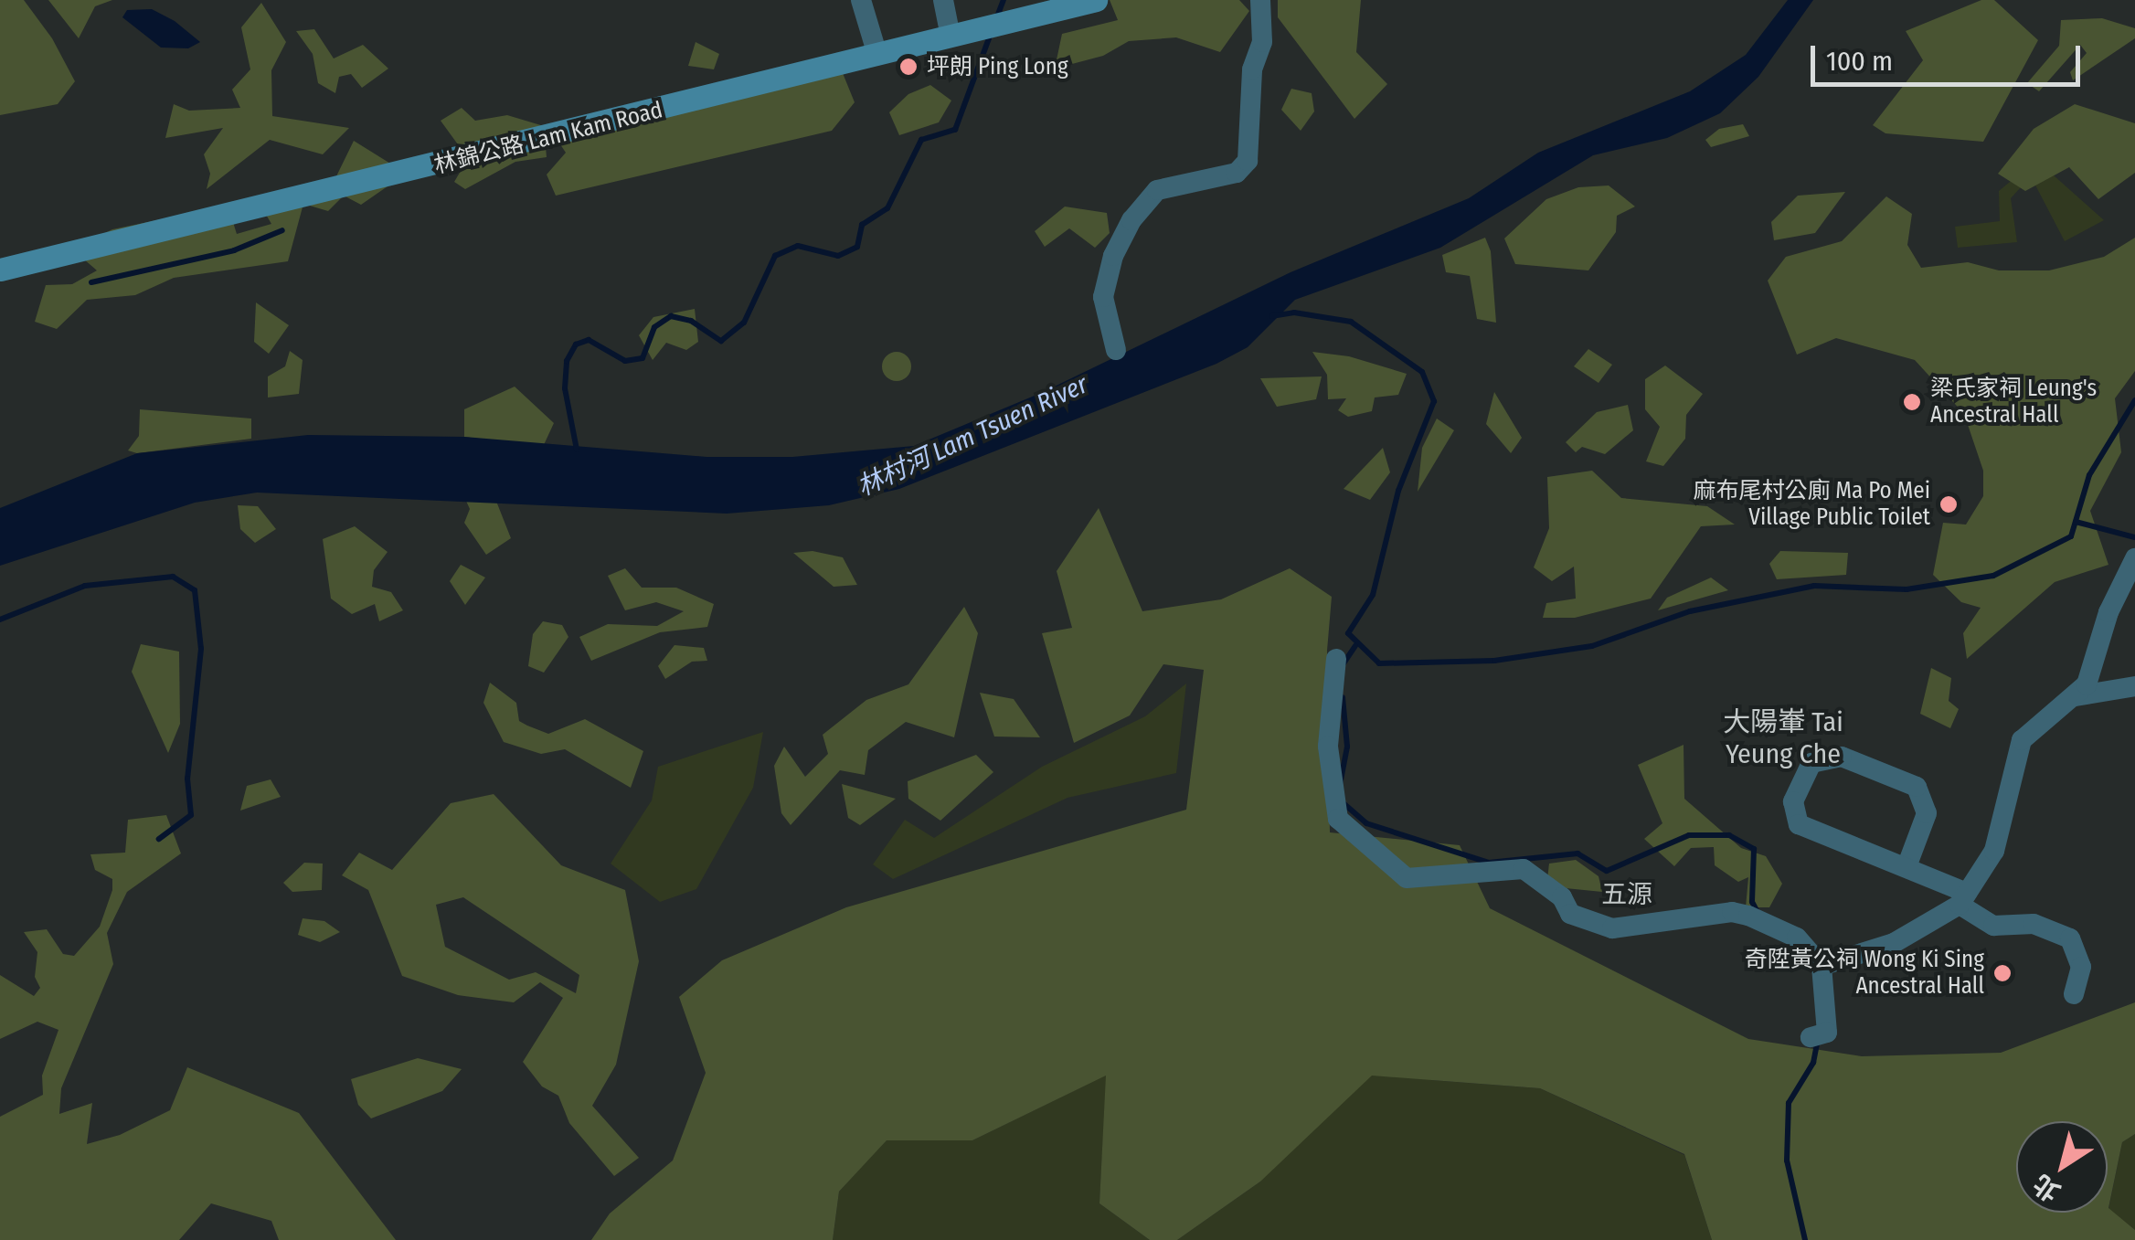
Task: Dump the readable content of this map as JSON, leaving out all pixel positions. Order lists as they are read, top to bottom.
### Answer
{
  "streets": {
    "main road": ["林錦公路 Lam Kam Road"]
  },
  "districts": ["大陽輋 Tai Yeung Che", "五源"],
  "water": ["林村河 Lam Tsuen River"],
  "places": [
    "坪朗 Ping Long",
    "梁氏家祠 Leung's Ancestral Hall",
    "麻布尾村公廁 Ma Po Mei Village Public Toilet",
    "奇陞黃公祠 Wong Ki Sing Ancestral Hall"
  ],
  "scale_bar": "100 m",
  "north": "bottom left"
}
